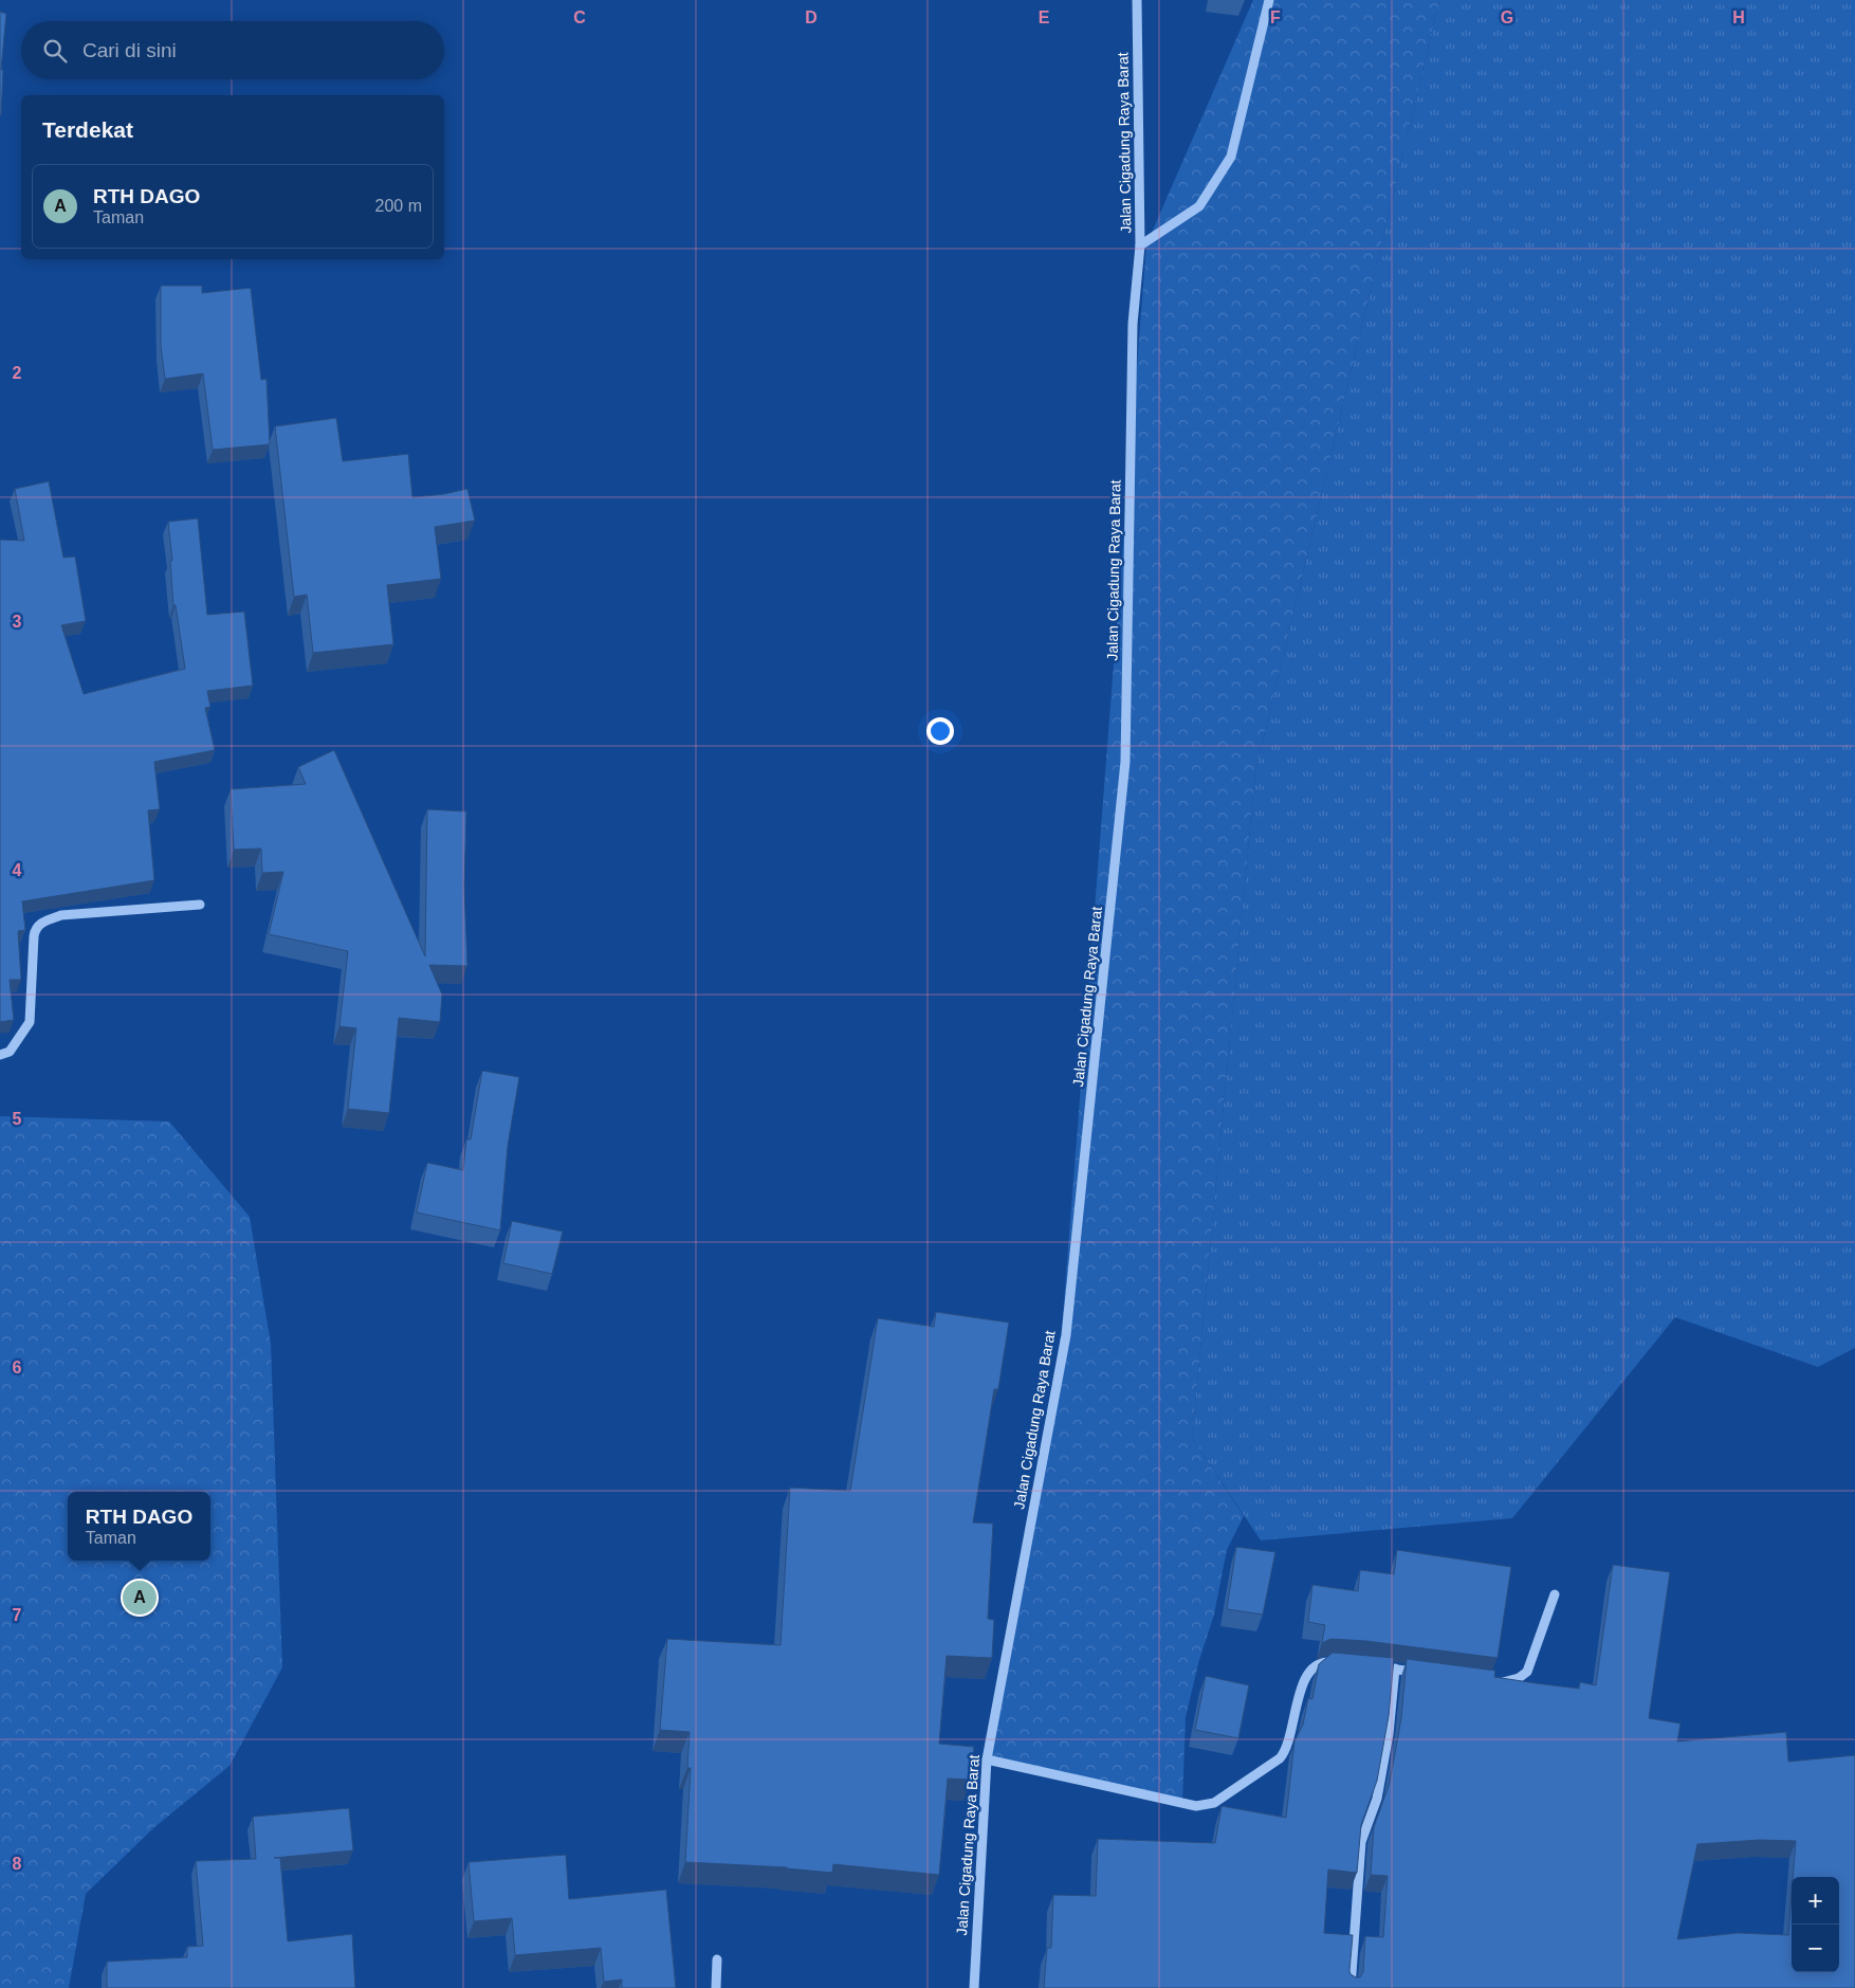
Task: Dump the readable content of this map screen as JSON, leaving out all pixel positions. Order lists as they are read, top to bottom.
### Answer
{
  "streets": {
    "street": ["Jalan Cigadung Raya Barat"]
  },
  "page": {
    "search": "Cari di sini",
    "heading": "Terdekat",
    "list": [
      {
        "mark": "A",
        "name": "RTH DAGO",
        "note": "Taman",
        "value": "200 m"
      }
    ],
    "popup": ["RTH DAGO", "Taman"],
    "pins": "A",
    "map_buttons": ["+", "−"]
  },
  "grid": {
    "columns": [
      "C",
      "D",
      "E",
      "F",
      "G",
      "H"
    ],
    "rows": [
      "2",
      "3",
      "4",
      "5",
      "6",
      "7",
      "8"
    ]
  }
}
